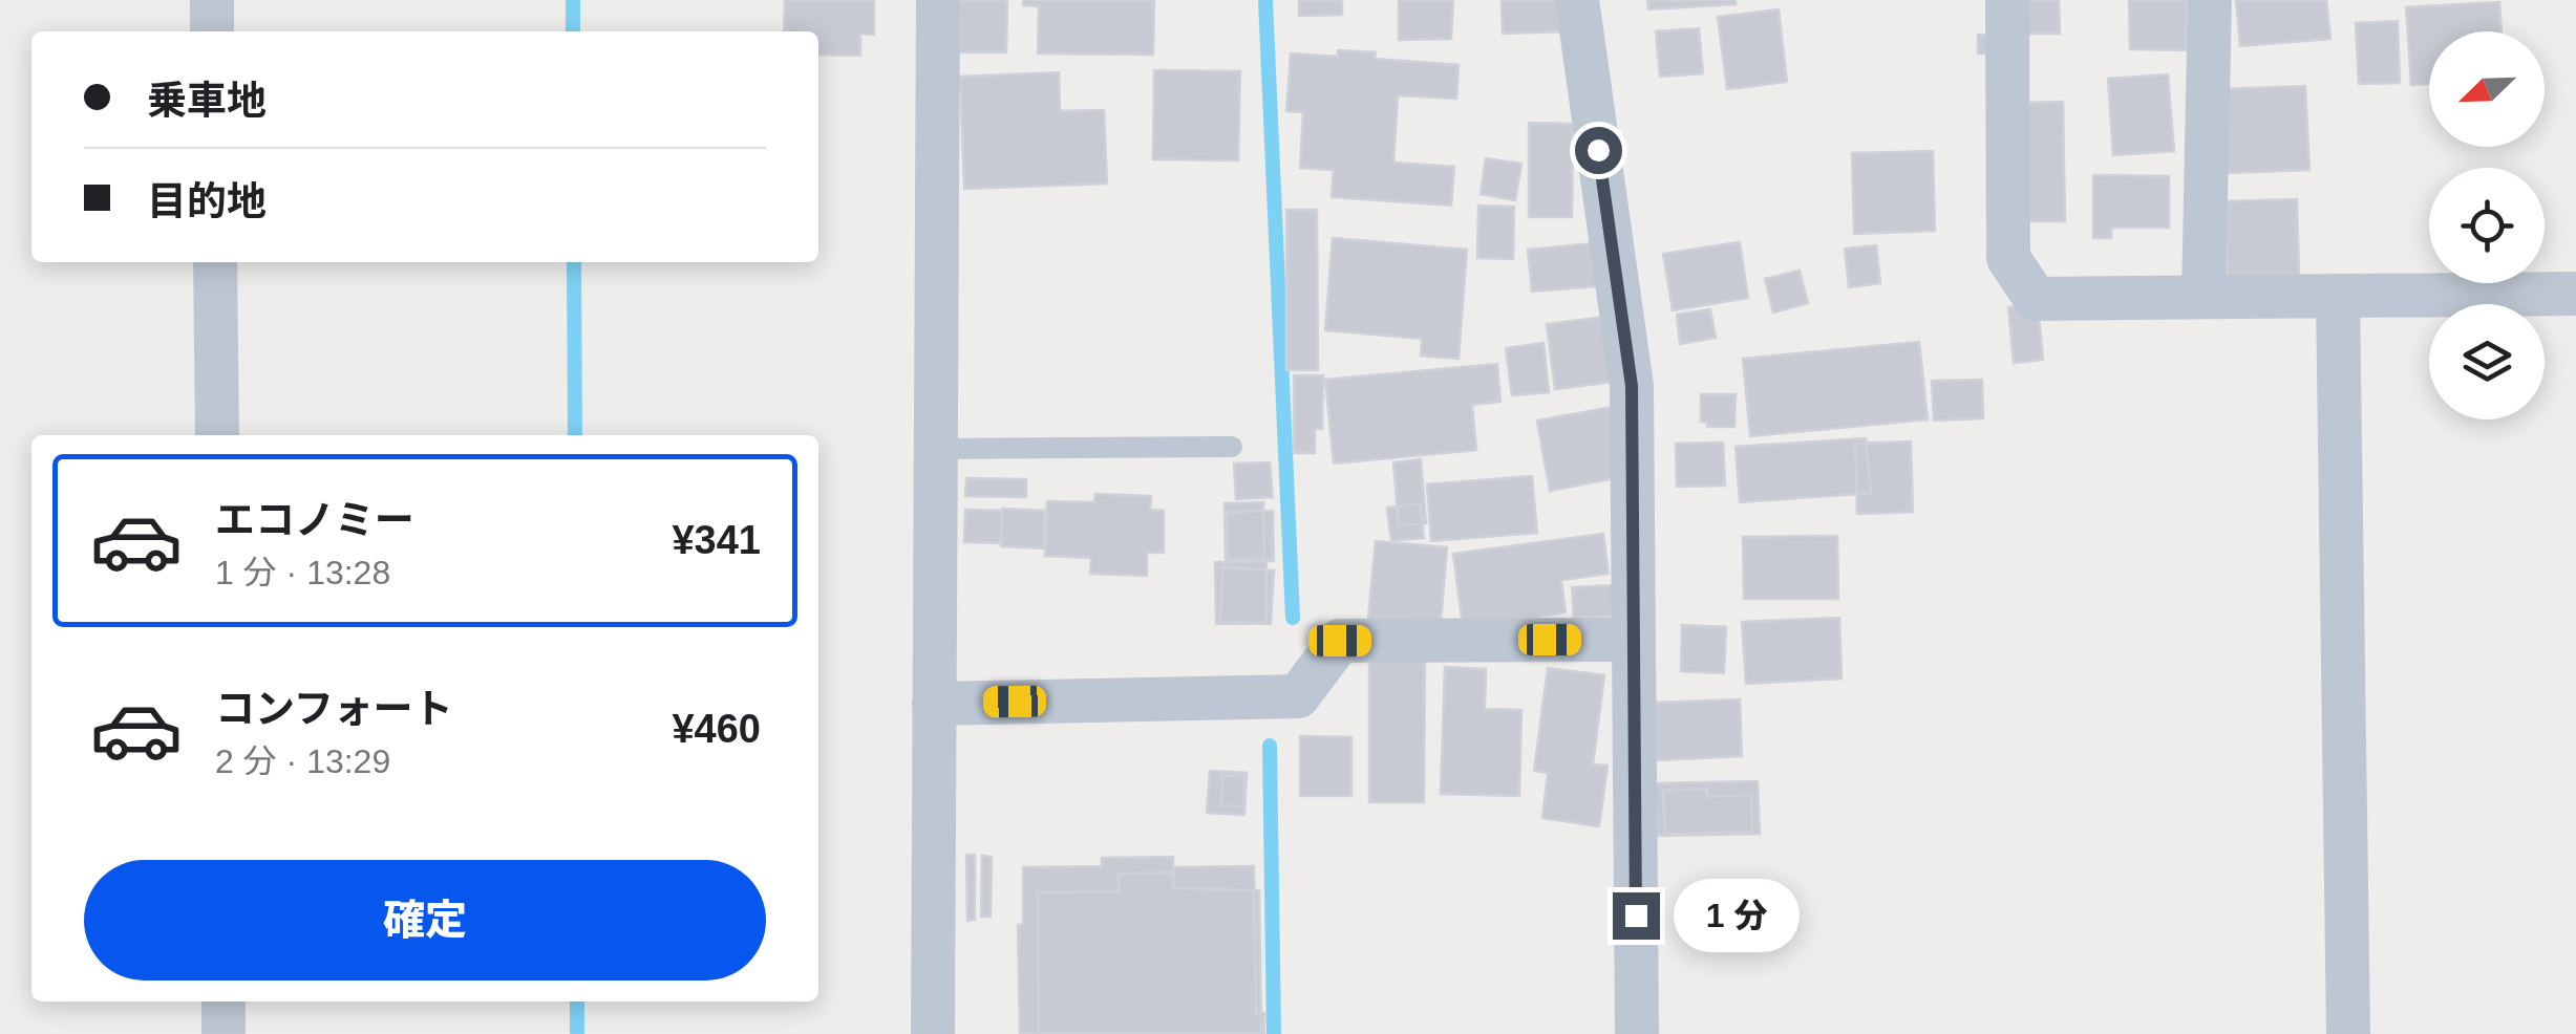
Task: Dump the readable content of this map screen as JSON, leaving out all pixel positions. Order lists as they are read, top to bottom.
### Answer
{
  "north": "bottom left",
  "page": {
    "banner": ["乗車地", "目的地"],
    "list": [
      {
        "name": "エコノミー",
        "note": "1 分 · 13:28",
        "value": "¥341"
      },
      {
        "name": "コンフォート",
        "note": "2 分 · 13:29",
        "value": "¥460"
      }
    ],
    "buttons": "確定",
    "bubble": "1 分"
  }
}
